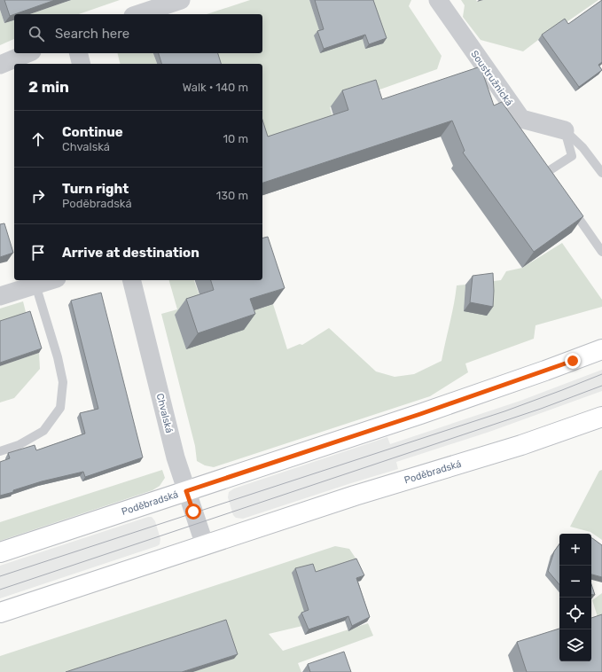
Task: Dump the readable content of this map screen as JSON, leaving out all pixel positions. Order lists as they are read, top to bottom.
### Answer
{
  "streets": {
    "main road": ["Poděbradská"],
    "street": ["Soustružnická", "Chvalská"]
  },
  "crossings": [
    ["Chvalská", "Poděbradská"]
  ],
  "page": {
    "search": "Search here",
    "heading": ["2 min", "Walk · 140 m"],
    "list": [
      ["Continue", "Chvalská", "10 m"],
      ["Turn right", "Poděbradská", "130 m"],
      "Arrive at destination"
    ],
    "map_buttons": ["+", "−"]
  }
}
